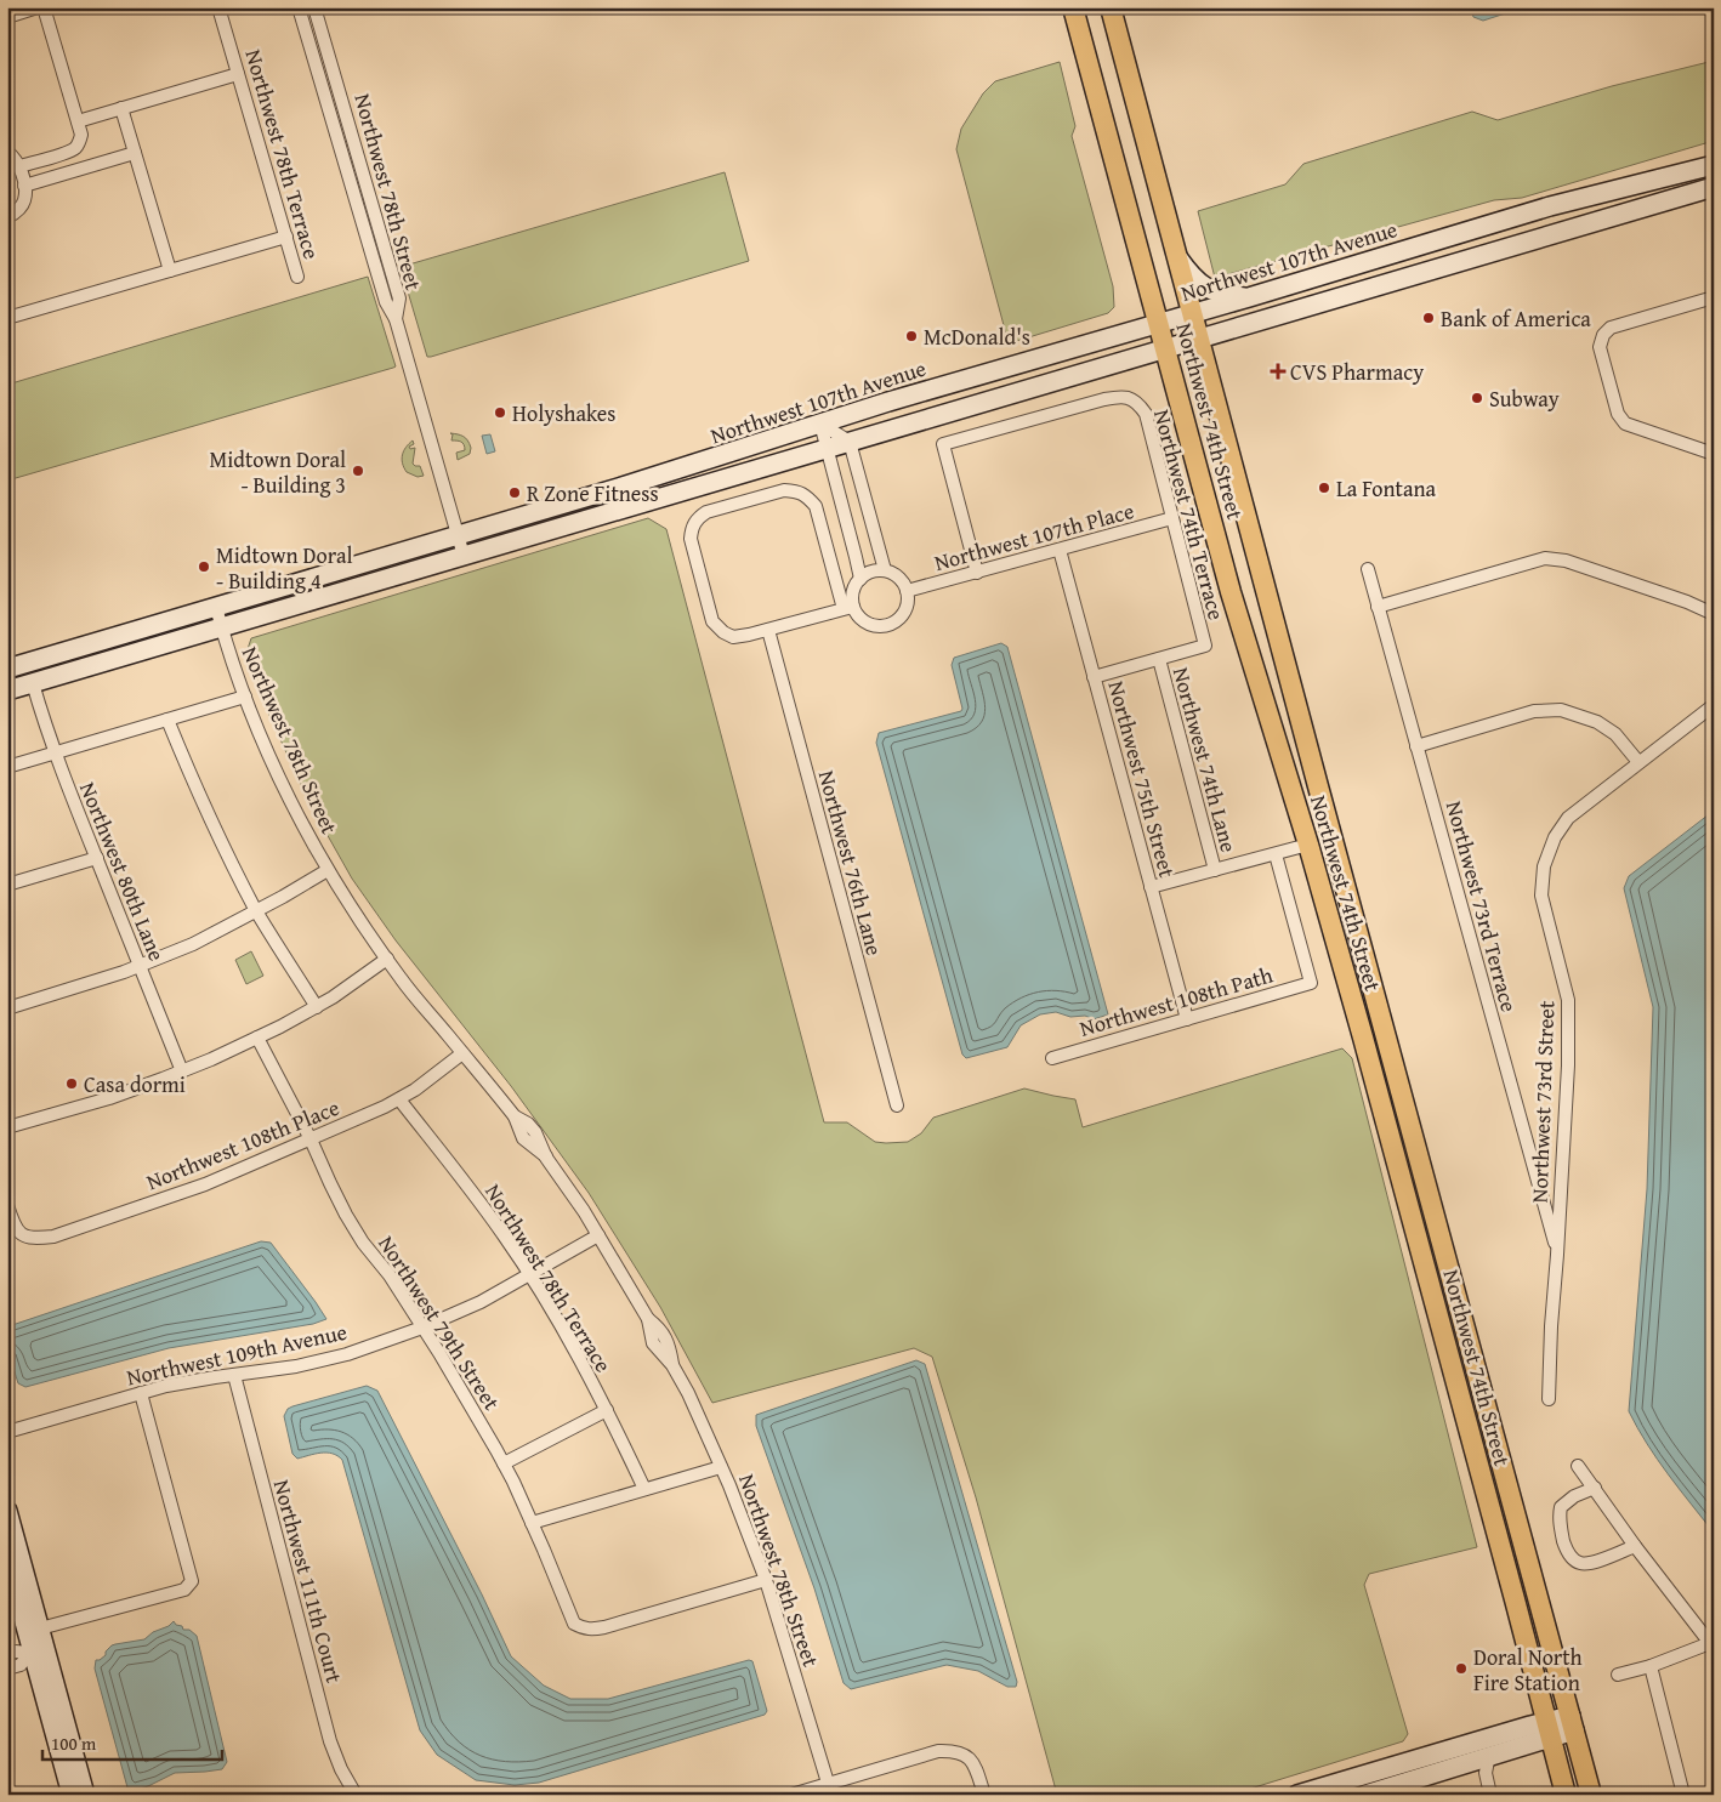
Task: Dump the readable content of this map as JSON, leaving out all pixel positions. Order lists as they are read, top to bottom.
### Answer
{
  "streets": {
    "main road": ["Northwest 107th Avenue", "Northwest 74th Street"],
    "street": [
      "Northwest 78th Terrace",
      "Northwest 78th Street",
      "Northwest 74th Terrace",
      "Northwest 107th Place",
      "Northwest 74th Lane",
      "Northwest 75th Street",
      "Northwest 76th Lane",
      "Northwest 80th Lane",
      "Northwest 73rd Terrace",
      "Northwest 108th Path",
      "Northwest 73rd Street",
      "Northwest 108th Place",
      "Northwest 79th Street",
      "Northwest 109th Avenue",
      "Northwest 111th Court"
    ]
  },
  "crossings": [
    ["Northwest 78th Terrace", "Northwest 108th Place"],
    ["Northwest 78th Terrace", "Northwest 109th Avenue"],
    ["Northwest 78th Street", "Northwest 107th Avenue"],
    ["Northwest 78th Street", "Northwest 108th Place"],
    ["Northwest 78th Street", "Northwest 79th Street"],
    ["Northwest 78th Street", "Northwest 109th Avenue"],
    ["Northwest 107th Avenue", "Northwest 74th Street"],
    ["Northwest 107th Avenue", "Northwest 80th Lane"],
    ["Northwest 74th Terrace", "Northwest 107th Place"],
    ["Northwest 74th Terrace", "Northwest 74th Lane"],
    ["Northwest 107th Place", "Northwest 75th Street"],
    ["Northwest 75th Street", "Northwest 108th Path"],
    ["Northwest 73rd Terrace", "Northwest 73rd Street"],
    ["Northwest 108th Place", "Northwest 79th Street"],
    ["Northwest 79th Street", "Northwest 109th Avenue"],
    ["Northwest 109th Avenue", "Northwest 111th Court"]
  ],
  "places": {
    "other": [
      "Bank of America",
      "McDonald's",
      "Subway",
      "Holyshakes",
      "Midtown Doral - Building 3",
      "La Fontana",
      "R Zone Fitness",
      "Midtown Doral - Building 4",
      "Casa dormi",
      "Doral North Fire Station"
    ],
    "health": ["CVS Pharmacy"]
  },
  "scale_bar": "100 m"
}
